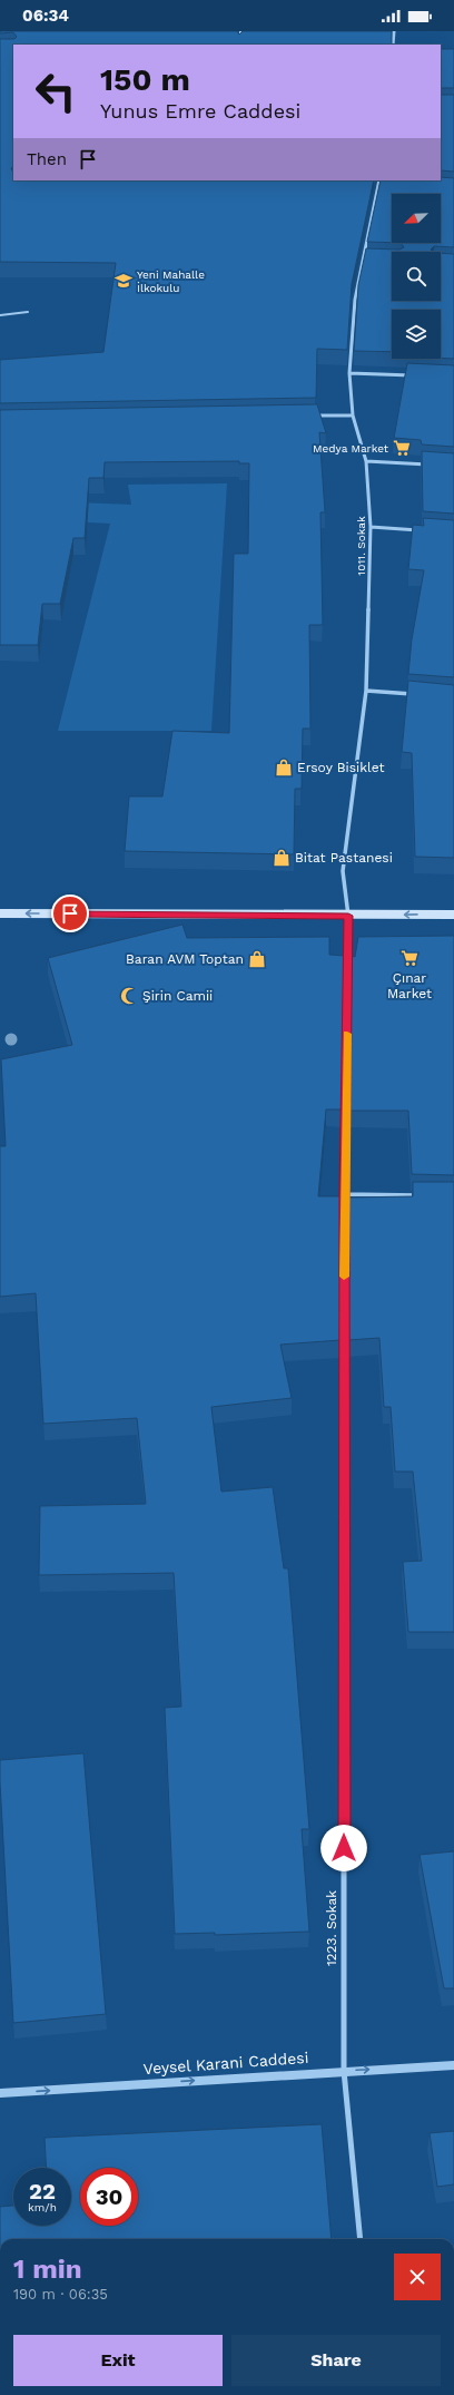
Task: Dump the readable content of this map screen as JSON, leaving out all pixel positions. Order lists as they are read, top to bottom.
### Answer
{
  "streets": {
    "street": ["1011. Sokak", "1223. Sokak", "Veysel Karani Caddesi"]
  },
  "crossings": [
    ["1011. Sokak", "1223. Sokak"],
    ["1223. Sokak", "Veysel Karani Caddesi"]
  ],
  "one_way": ["Veysel Karani Caddesi"],
  "places": {
    "school or university": ["Yeni Mahalle İlkokulu"],
    "supermarket": ["Medya Market", "Çınar Market"],
    "shop": ["Ersoy Bisiklet", "Bitat Pastanesi", "Baran AVM Toptan"],
    "mosque": ["Şirin Camii"]
  },
  "north": "bottom left",
  "page": {
    "status": "06:34",
    "turn": ["150 m", "Yunus Emre Caddesi"],
    "then": "Then",
    "speed": "22 km/h",
    "limit": "30",
    "heading": ["1 min", "190 m · 06:35"],
    "buttons": ["Exit", "Share"]
  }
}
